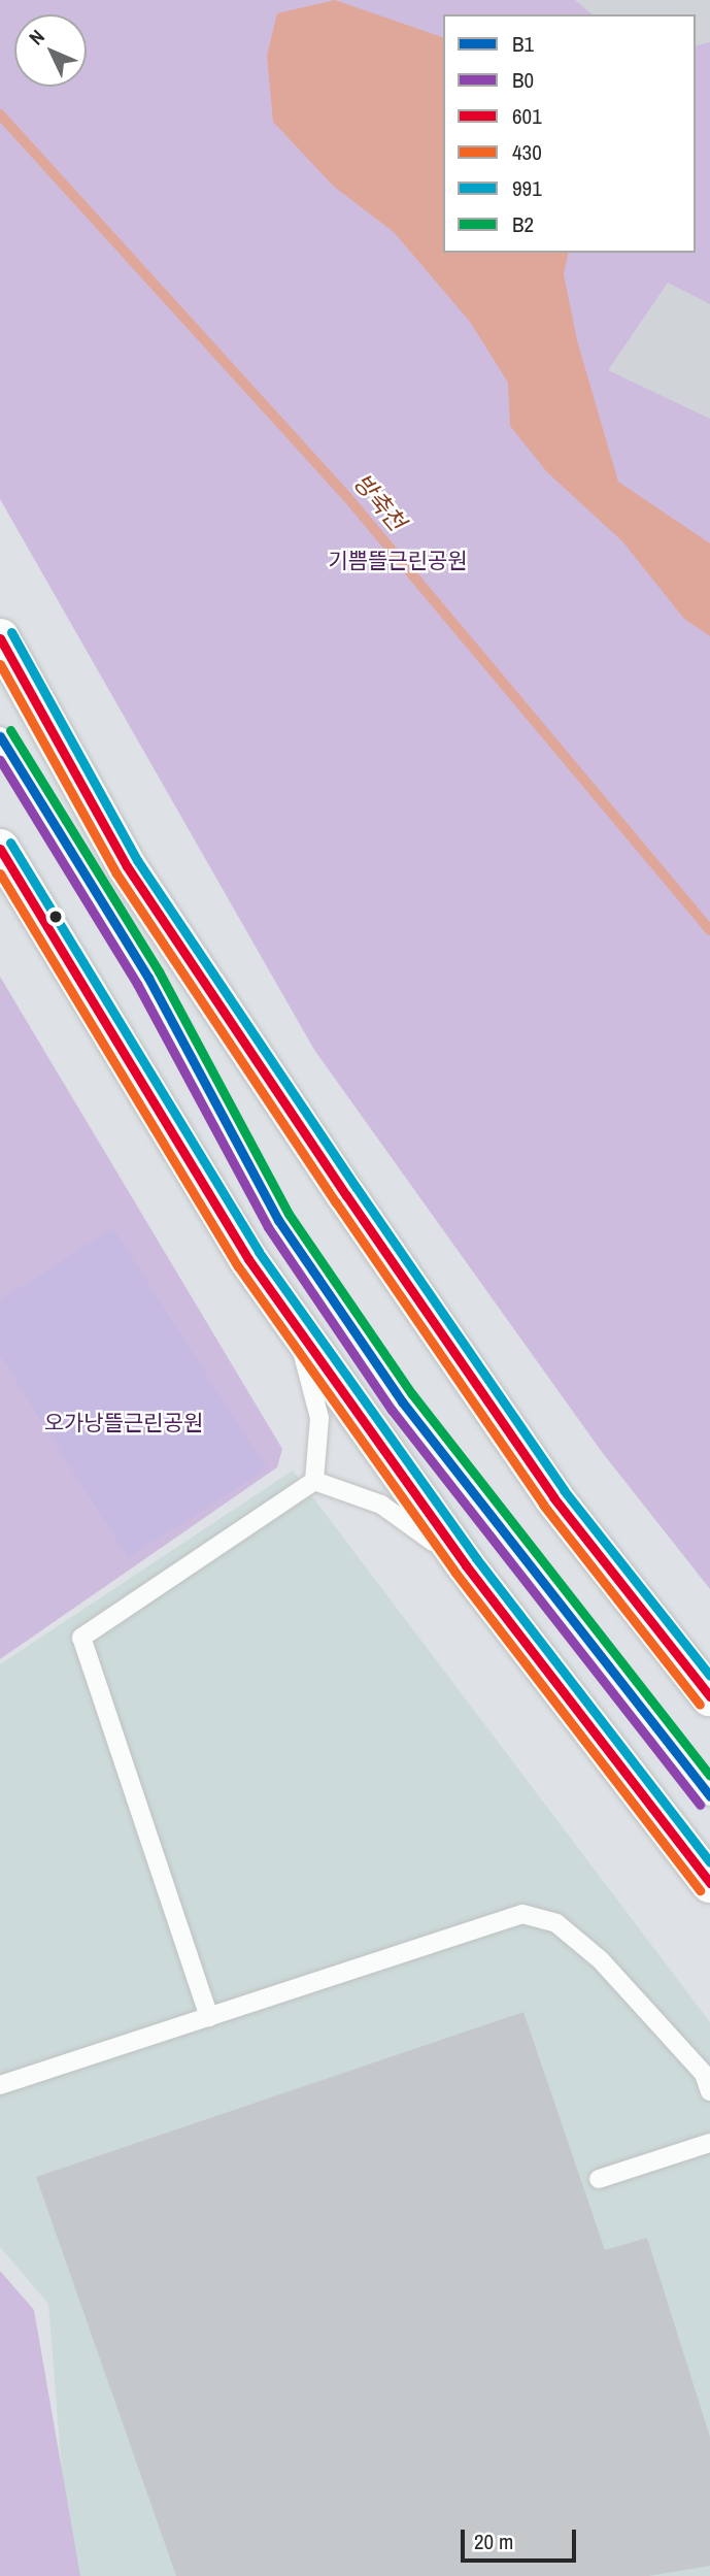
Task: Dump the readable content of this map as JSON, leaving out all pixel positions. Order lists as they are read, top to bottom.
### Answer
{
  "water": ["방축천"],
  "parks": ["기쁨뜰근린공원", "오가낭뜰근린공원"],
  "lines": [
    "transit line 991",
    "transit line 601",
    "transit line 430",
    "transit line B2",
    "transit line B1",
    "transit line B0"
  ],
  "legend": [
    "B1",
    "B0",
    "601",
    "430",
    "991",
    "B2"
  ],
  "scale_bar": "20 m",
  "north": "top left"
}
